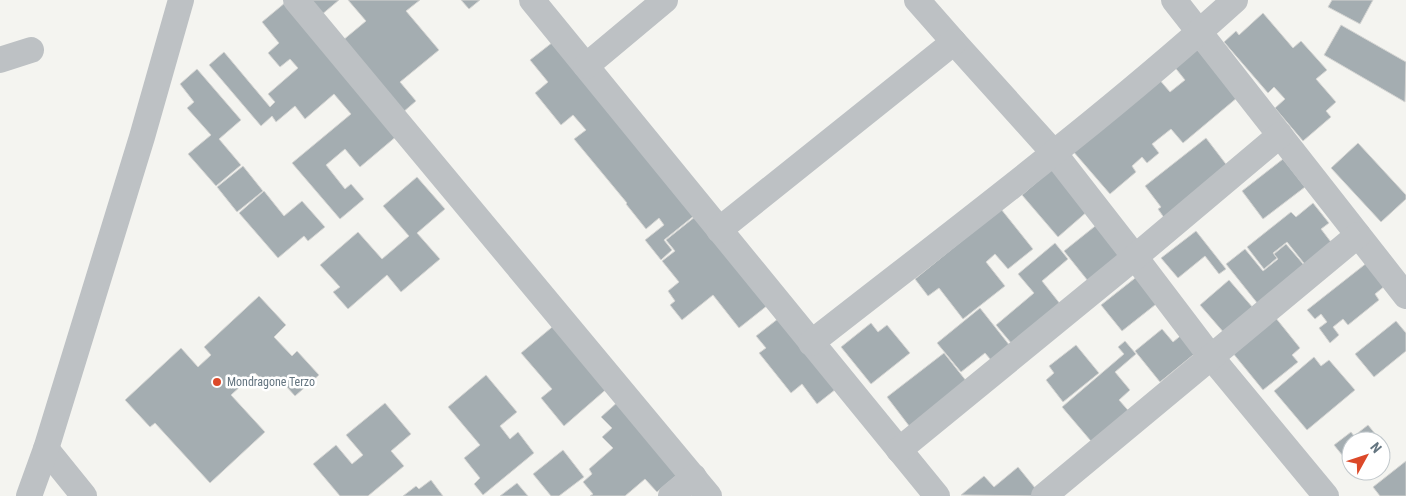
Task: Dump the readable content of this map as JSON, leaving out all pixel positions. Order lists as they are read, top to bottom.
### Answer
{
  "places": ["Mondragone Terzo"],
  "north": "top right"
}
